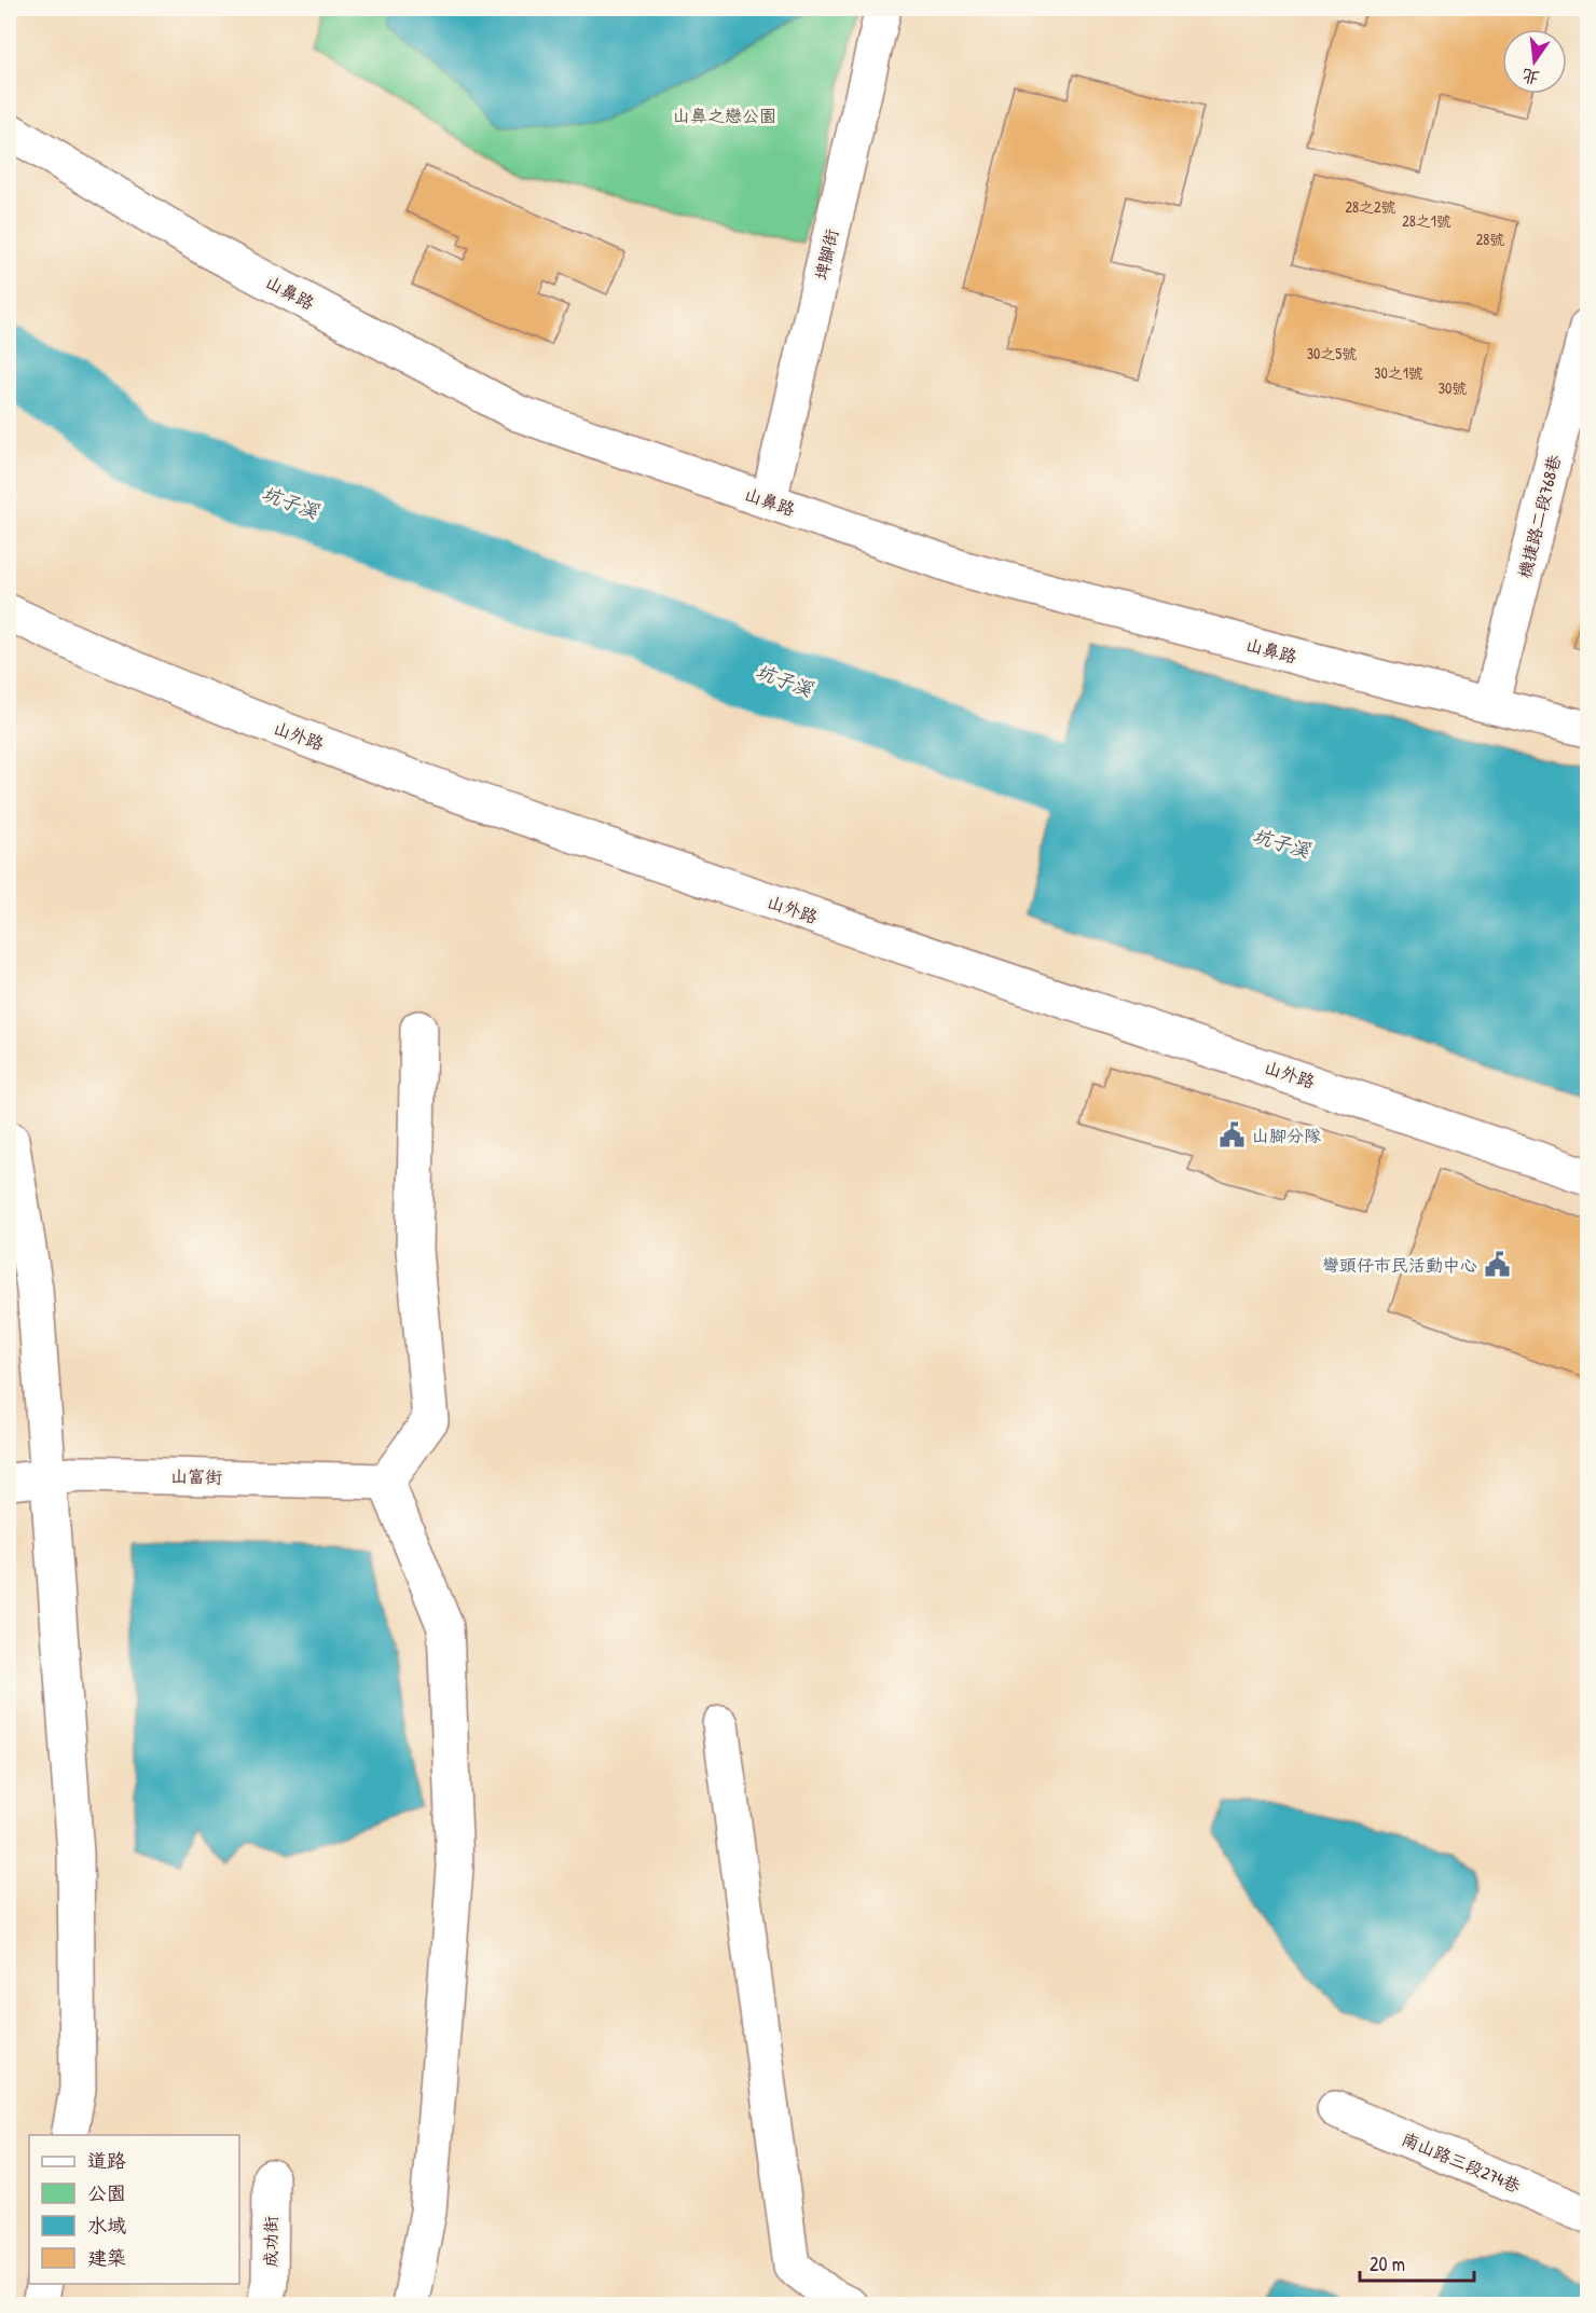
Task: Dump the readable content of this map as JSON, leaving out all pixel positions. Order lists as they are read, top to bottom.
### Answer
{
  "streets": {
    "street": [
      "埤腳街",
      "山鼻路",
      "機捷路二段768巷",
      "山外路",
      "山富街",
      "南山路三段274巷",
      "成功街"
    ]
  },
  "crossings": [
    ["埤腳街", "山鼻路"],
    ["山鼻路", "機捷路二段768巷"]
  ],
  "water": ["坑子溪"],
  "parks": ["山鼻之戀公園"],
  "places": {
    "public building": ["山腳分隊", "彎頭仔市民活動中心"]
  },
  "house_numbers": [
    "28之2號",
    "28之1號",
    "28號",
    "30之5號",
    "30之1號",
    "30號"
  ],
  "legend": [
    "道路",
    "公園",
    "水域",
    "建築"
  ],
  "scale_bar": "20 m",
  "north": "bottom"
}
